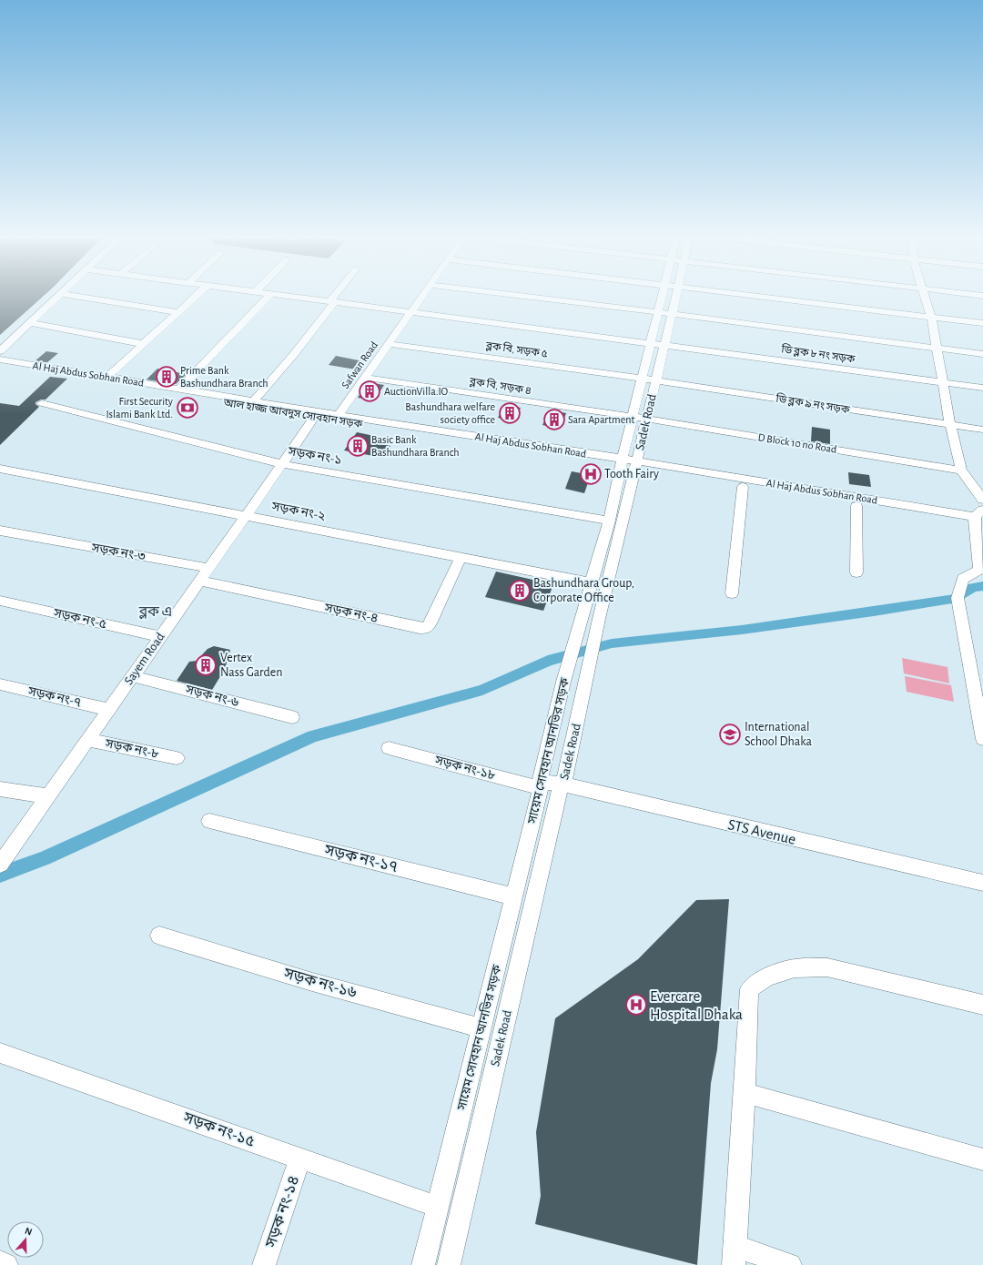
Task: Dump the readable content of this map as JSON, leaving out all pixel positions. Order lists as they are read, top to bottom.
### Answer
{
  "streets": {
    "street": [
      "ব্লক বি, সড়ক ৫",
      "ডি ব্লক ৮ নং সড়ক",
      "Safwan Road",
      "Al Haj Abdus Sobhan Road",
      "ব্লক বি, সড়ক ৪",
      "ডি ব্লক ৯ নং সড়ক",
      "আল হাজ্জ আবদুস সোবহান সড়ক",
      "Sadek Road",
      "D Block 10 no Road",
      "সড়ক নং-১",
      "সড়ক নং-২",
      "সড়ক নং-৩",
      "সড়ক নং-৪",
      "সড়ক নং-৫",
      "Sayem Road",
      "সড়ক নং-৬",
      "সড়ক নং-৭",
      "সড়ক নং-৮",
      "সায়েম সোবহান আনভির সড়ক",
      "সড়ক নং-১৮",
      "STS Avenue",
      "সড়ক নং-১৭",
      "সড়ক নং-১৬",
      "সড়ক নং-১৫",
      "সড়ক নং-১৪"
    ]
  },
  "crossings": [
    ["ব্লক বি, সড়ক ৫", "Safwan Road"],
    ["ব্লক বি, সড়ক ৫", "ডি ব্লক ৯ নং সড়ক"],
    ["ব্লক বি, সড়ক ৫", "সায়েম সোবহান আনভির সড়ক"],
    ["ডি ব্লক ৮ নং সড়ক", "Safwan Road"],
    ["ডি ব্লক ৮ নং সড়ক", "Sadek Road"],
    ["ডি ব্লক ৮ নং সড়ক", "সায়েম সোবহান আনভির সড়ক"],
    ["Safwan Road", "Al Haj Abdus Sobhan Road"],
    ["Safwan Road", "ব্লক বি, সড়ক ৪"],
    ["Al Haj Abdus Sobhan Road", "আল হাজ্জ আবদুস সোবহান সড়ক"],
    ["Al Haj Abdus Sobhan Road", "Sadek Road"],
    ["Al Haj Abdus Sobhan Road", "সায়েম সোবহান আনভির সড়ক"],
    ["ব্লক বি, সড়ক ৪", "D Block 10 no Road"],
    ["ব্লক বি, সড়ক ৪", "সায়েম সোবহান আনভির সড়ক"],
    ["ডি ব্লক ৯ নং সড়ক", "Sadek Road"],
    ["ডি ব্লক ৯ নং সড়ক", "সায়েম সোবহান আনভির সড়ক"],
    ["আল হাজ্জ আবদুস সোবহান সড়ক", "Sadek Road"],
    ["আল হাজ্জ আবদুস সোবহান সড়ক", "Sayem Road"],
    ["আল হাজ্জ আবদুস সোবহান সড়ক", "সায়েম সোবহান আনভির সড়ক"],
    ["Sadek Road", "D Block 10 no Road"],
    ["Sadek Road", "STS Avenue"],
    ["D Block 10 no Road", "সায়েম সোবহান আনভির সড়ক"],
    ["সড়ক নং-১", "Sayem Road"],
    ["সড়ক নং-১", "সায়েম সোবহান আনভির সড়ক"],
    ["সড়ক নং-২", "সড়ক নং-৪"],
    ["সড়ক নং-২", "Sayem Road"],
    ["সড়ক নং-২", "সায়েম সোবহান আনভির সড়ক"],
    ["সড়ক নং-৩", "Sayem Road"],
    ["সড়ক নং-৪", "Sayem Road"],
    ["সড়ক নং-৫", "Sayem Road"],
    ["Sayem Road", "সড়ক নং-৬"],
    ["Sayem Road", "সড়ক নং-৭"],
    ["Sayem Road", "সড়ক নং-৮"],
    ["সায়েম সোবহান আনভির সড়ক", "সড়ক নং-১৮"],
    ["সায়েম সোবহান আনভির সড়ক", "STS Avenue"],
    ["সায়েম সোবহান আনভির সড়ক", "সড়ক নং-১৭"],
    ["সায়েম সোবহান আনভির সড়ক", "সড়ক নং-১৬"],
    ["সায়েম সোবহান আনভির সড়ক", "সড়ক নং-১৫"],
    ["সড়ক নং-১৮", "STS Avenue"],
    ["সড়ক নং-১৫", "সড়ক নং-১৪"]
  ],
  "districts": ["ব্লক এ"],
  "places": {
    "building": [
      "Prime Bank Bashundhara Branch",
      "AuctionVilla.IO",
      "Bashundhara welfare society office",
      "Sara Apartment",
      "Basic Bank Bashundhara Branch",
      "Bashundhara Group, Corporate Office",
      "Vertex Nass Garden"
    ],
    "bank": ["First Security Islami Bank Ltd."],
    "hospital": ["Tooth Fairy", "Evercare Hospital Dhaka"],
    "school or university": ["International School Dhaka"]
  },
  "north": "top"
}
